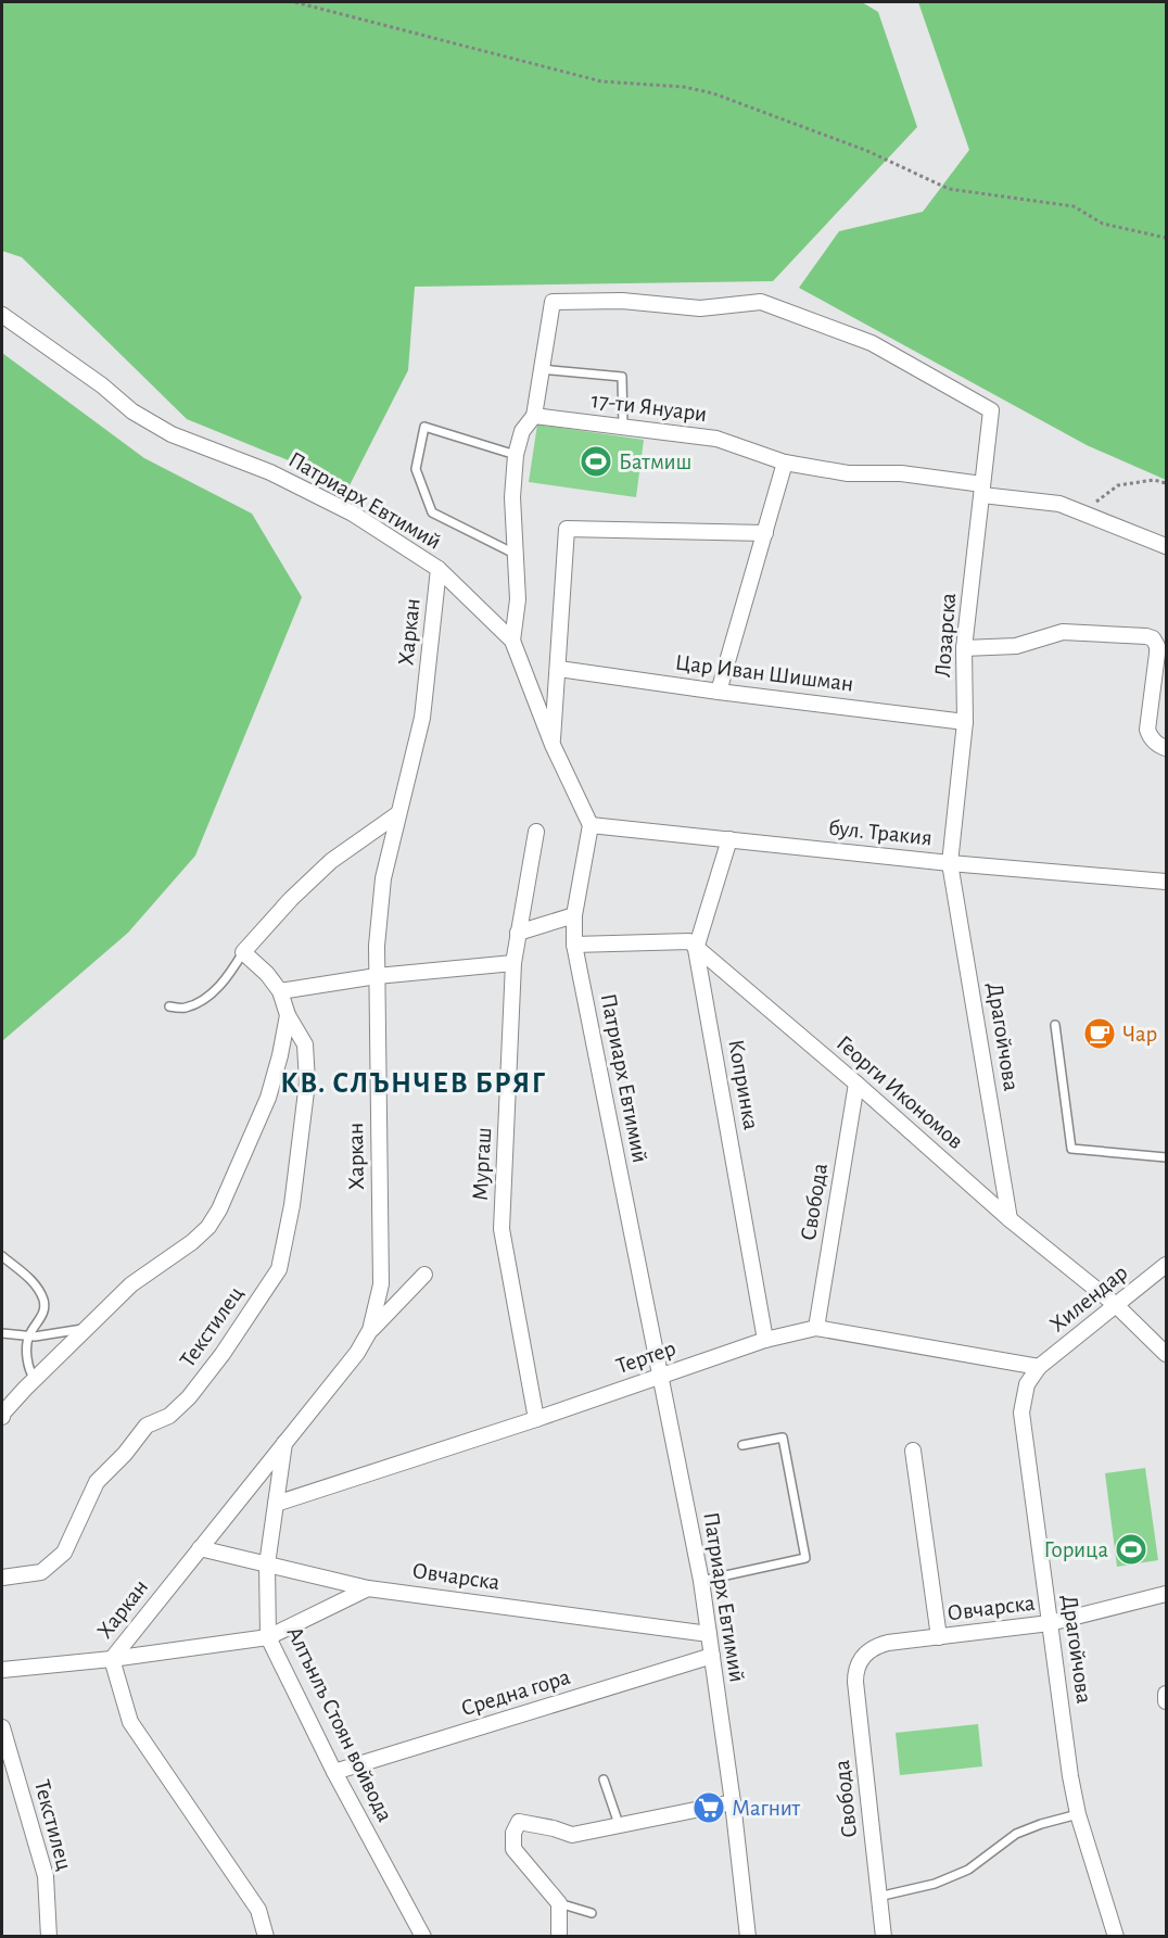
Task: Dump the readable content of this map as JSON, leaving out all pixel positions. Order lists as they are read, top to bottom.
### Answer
{
  "streets": {
    "street": [
      "17-ти Януари",
      "Патриарх Евтимий",
      "Харкан",
      "Лозарска",
      "Цар Иван Шишман",
      "бул. Тракия",
      "Драгойчова",
      "Копринка",
      "Георги Икономов",
      "Мургаш",
      "Свобода",
      "Хилендар",
      "Текстилец",
      "Тертер",
      "Овчарска",
      "Средна гора",
      "Алтънлъ Стоян войвода"
    ]
  },
  "crossings": [
    ["17-ти Януари", "Лозарска"],
    ["Патриарх Евтимий", "Харкан"],
    ["Патриарх Евтимий", "бул. Тракия"],
    ["Патриарх Евтимий", "Георги Икономов"],
    ["Патриарх Евтимий", "Тертер"],
    ["Патриарх Евтимий", "Овчарска"],
    ["Патриарх Евтимий", "Средна гора"],
    ["Харкан", "Овчарска"],
    ["Харкан", "Алтънлъ Стоян войвода"],
    ["Лозарска", "Цар Иван Шишман"],
    ["Лозарска", "бул. Тракия"],
    ["Лозарска", "Драгойчова"],
    ["бул. Тракия", "Драгойчова"],
    ["бул. Тракия", "Копринка"],
    ["Драгойчова", "Георги Икономов"],
    ["Драгойчова", "Хилендар"],
    ["Драгойчова", "Тертер"],
    ["Драгойчова", "Овчарска"],
    ["Копринка", "Георги Икономов"],
    ["Копринка", "Тертер"],
    ["Георги Икономов", "Свобода"],
    ["Георги Икономов", "Хилендар"],
    ["Мургаш", "Тертер"],
    ["Свобода", "Тертер"],
    ["Свобода", "Овчарска"],
    ["Хилендар", "Тертер"],
    ["Тертер", "Алтънлъ Стоян войвода"],
    ["Овчарска", "Алтънлъ Стоян войвода"],
    ["Средна гора", "Алтънлъ Стоян войвода"]
  ],
  "districts": ["КВ. СЛЪНЧЕВ БРЯГ"],
  "places": {
    "sports": ["Батмиш", "Горица"],
    "cafe": ["Чар"],
    "supermarket": ["Магнит"]
  }
}
